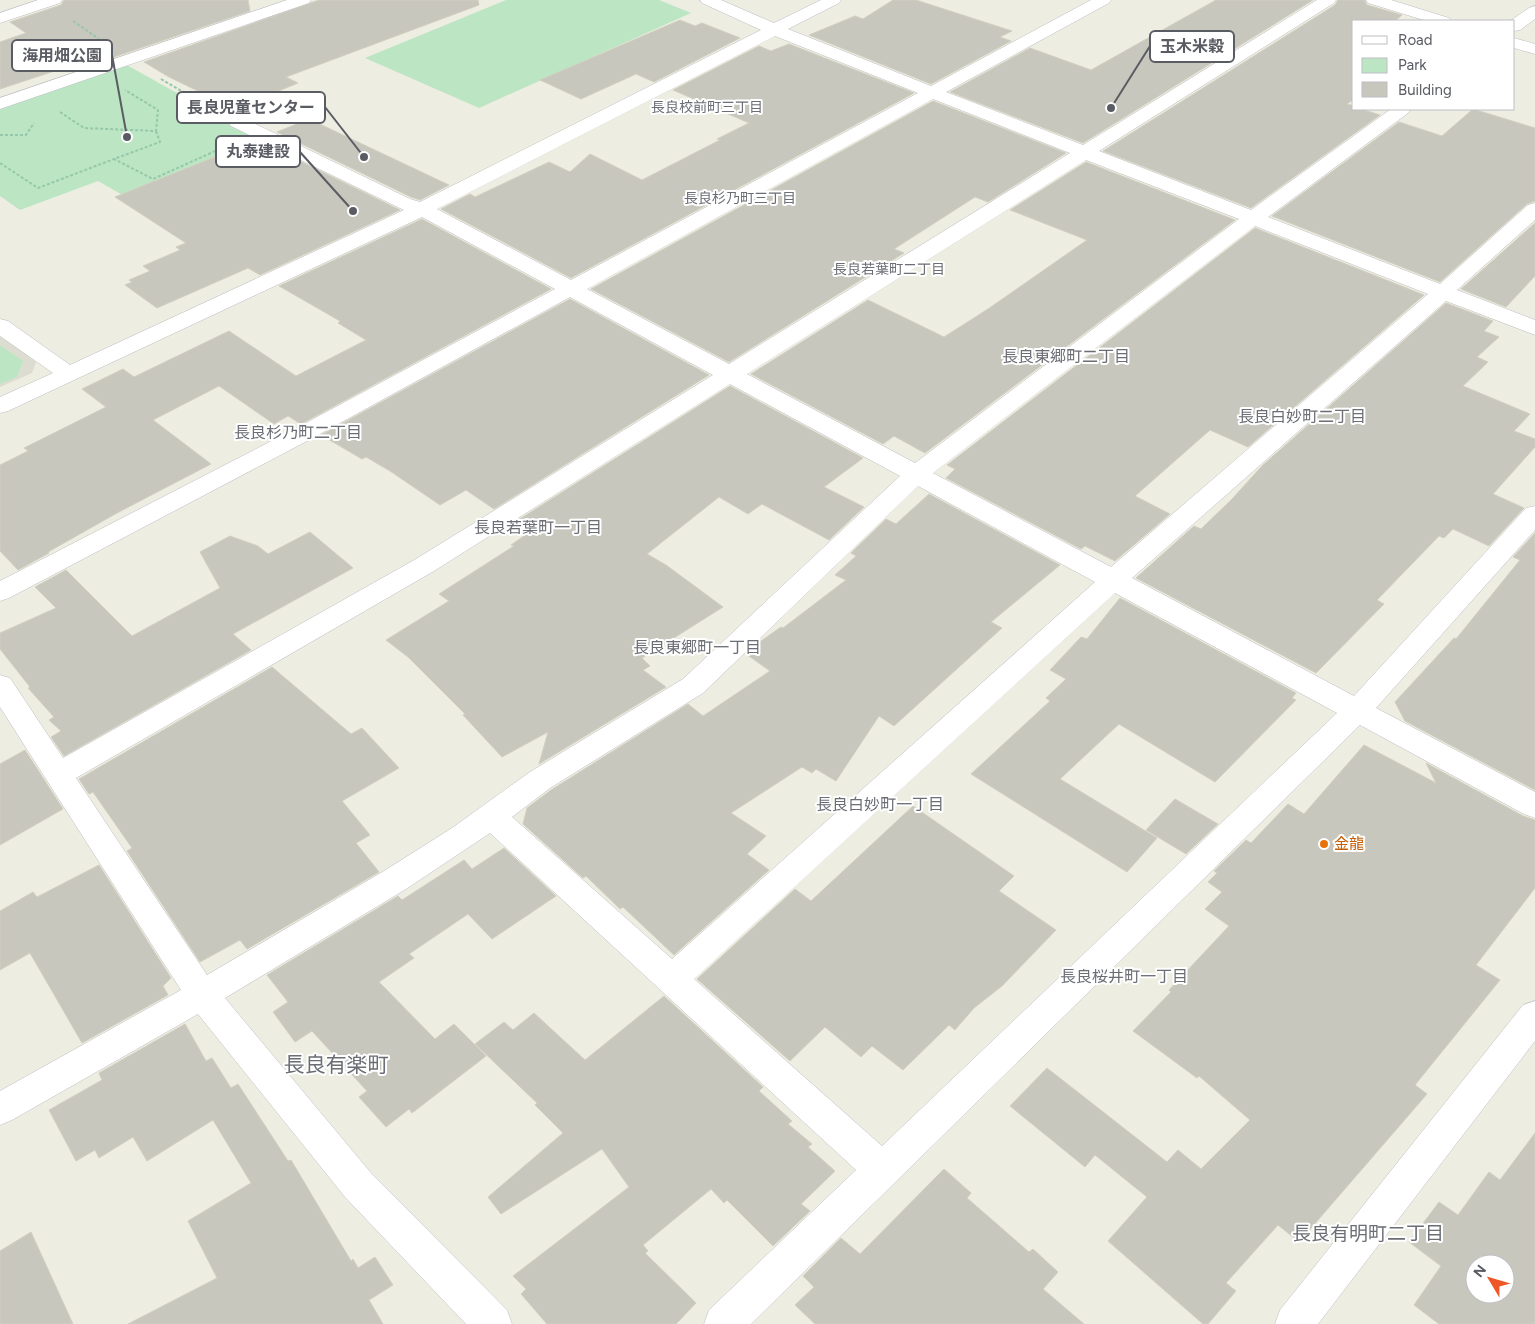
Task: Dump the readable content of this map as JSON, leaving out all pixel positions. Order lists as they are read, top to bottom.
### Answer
{
  "districts": [
    "長良校前町三丁目",
    "長良杉乃町三丁目",
    "長良若葉町二丁目",
    "長良東郷町二丁目",
    "長良白妙町二丁目",
    "長良杉乃町二丁目",
    "長良若葉町一丁目",
    "長良東郷町一丁目",
    "長良白妙町一丁目",
    "長良桜井町一丁目",
    "長良有楽町",
    "長良有明町二丁目"
  ],
  "places": [
    "玉木米穀",
    "海用畑公園",
    "長良児童センター",
    "丸泰建設",
    "金龍"
  ],
  "legend": ["Road", "Park", "Building"],
  "north": "top left"
}
